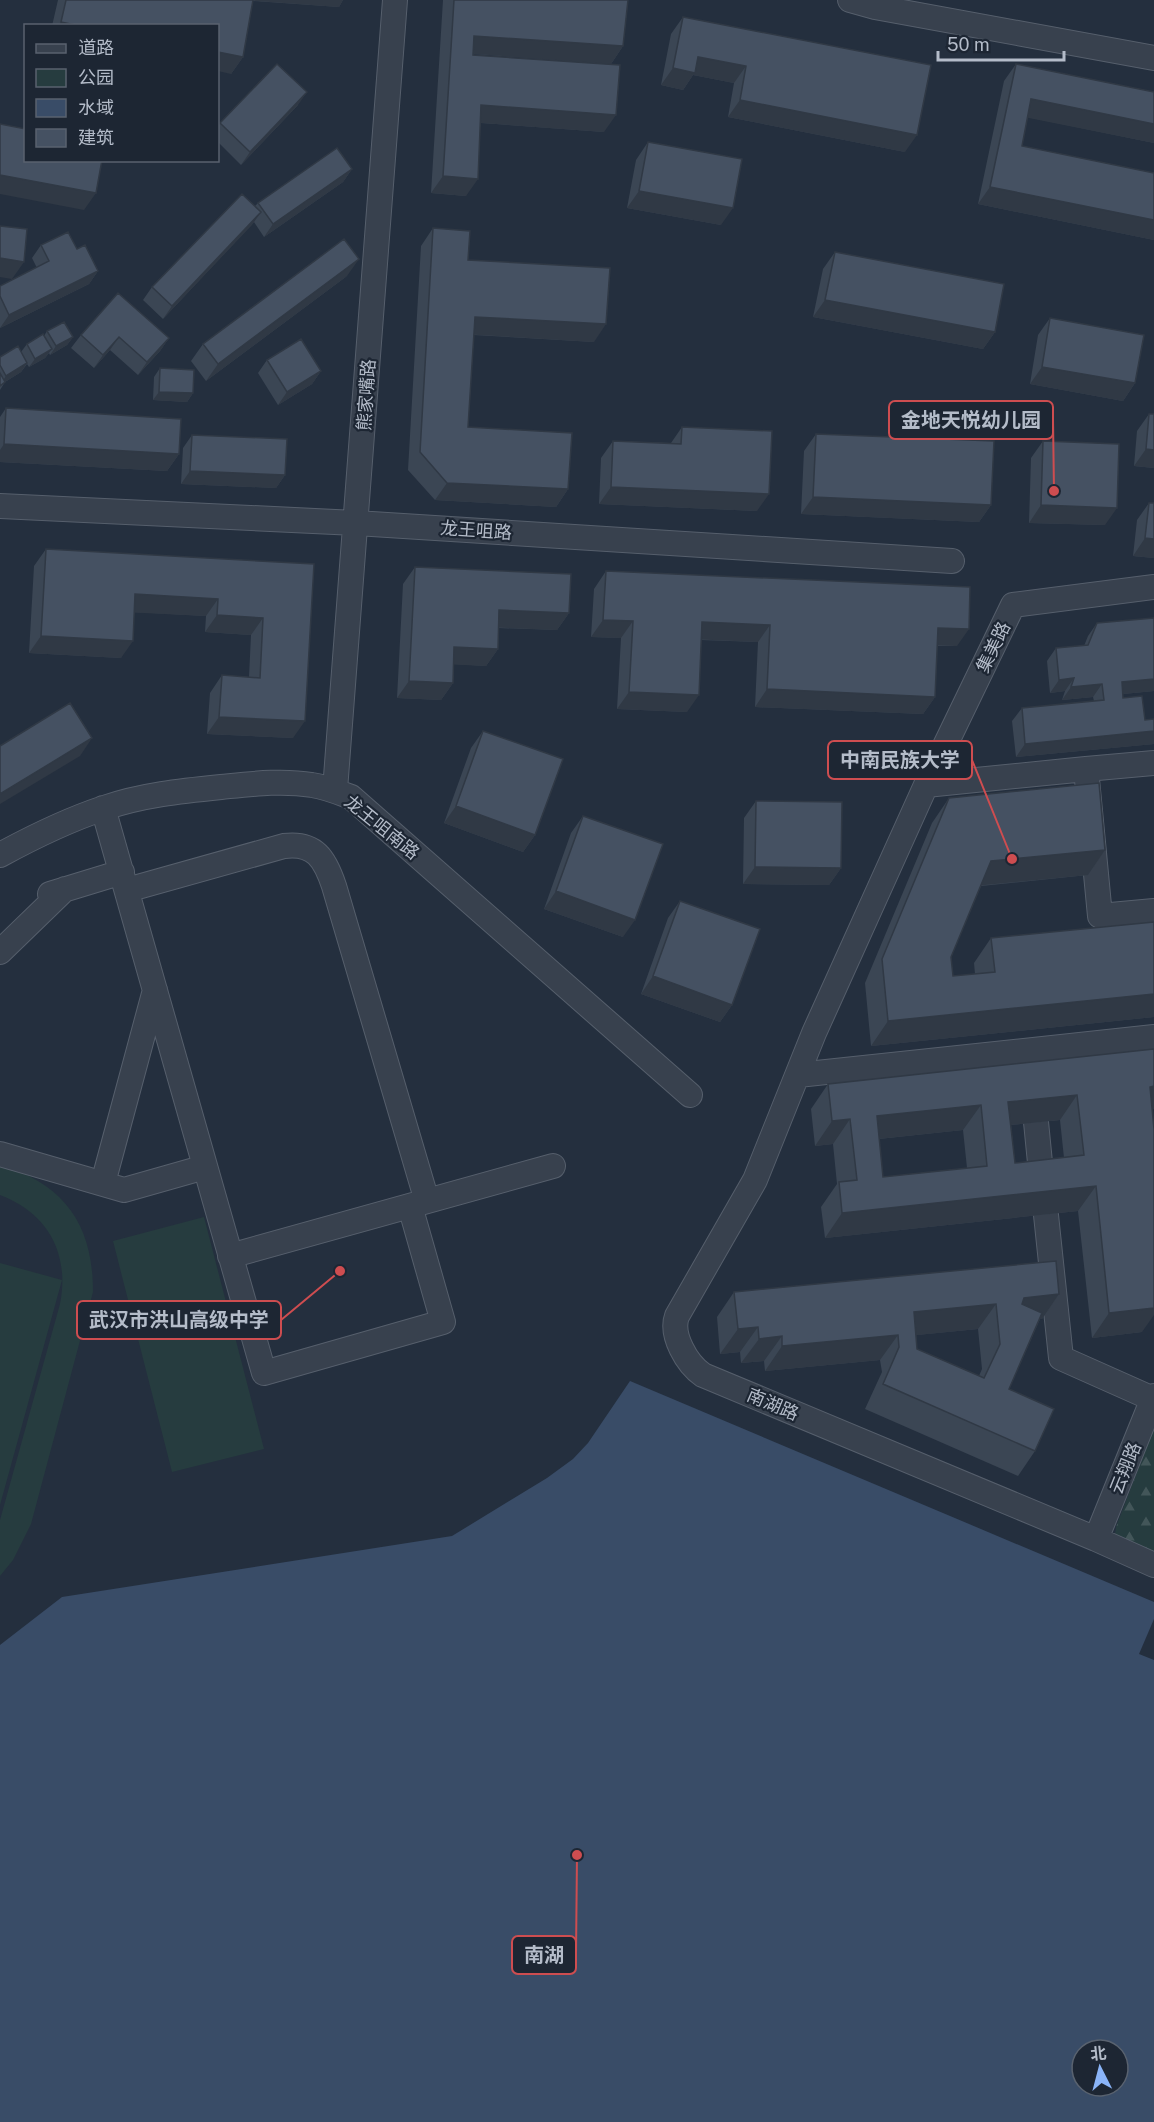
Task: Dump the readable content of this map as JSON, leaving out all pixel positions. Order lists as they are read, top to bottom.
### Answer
{
  "streets": {
    "street": [
      "熊家嘴路",
      "龙王咀路",
      "集美路",
      "龙王咀南路",
      "南湖路",
      "云翔路"
    ]
  },
  "crossings": [
    ["熊家嘴路", "龙王咀路"],
    ["熊家嘴路", "龙王咀南路"],
    ["集美路", "南湖路"],
    ["南湖路", "云翔路"]
  ],
  "places": [
    "金地天悦幼儿园",
    "中南民族大学",
    "武汉市洪山高级中学",
    "南湖"
  ],
  "legend": [
    "道路",
    "公园",
    "水域",
    "建筑"
  ],
  "scale_bar": "50 m",
  "north": "top"
}
